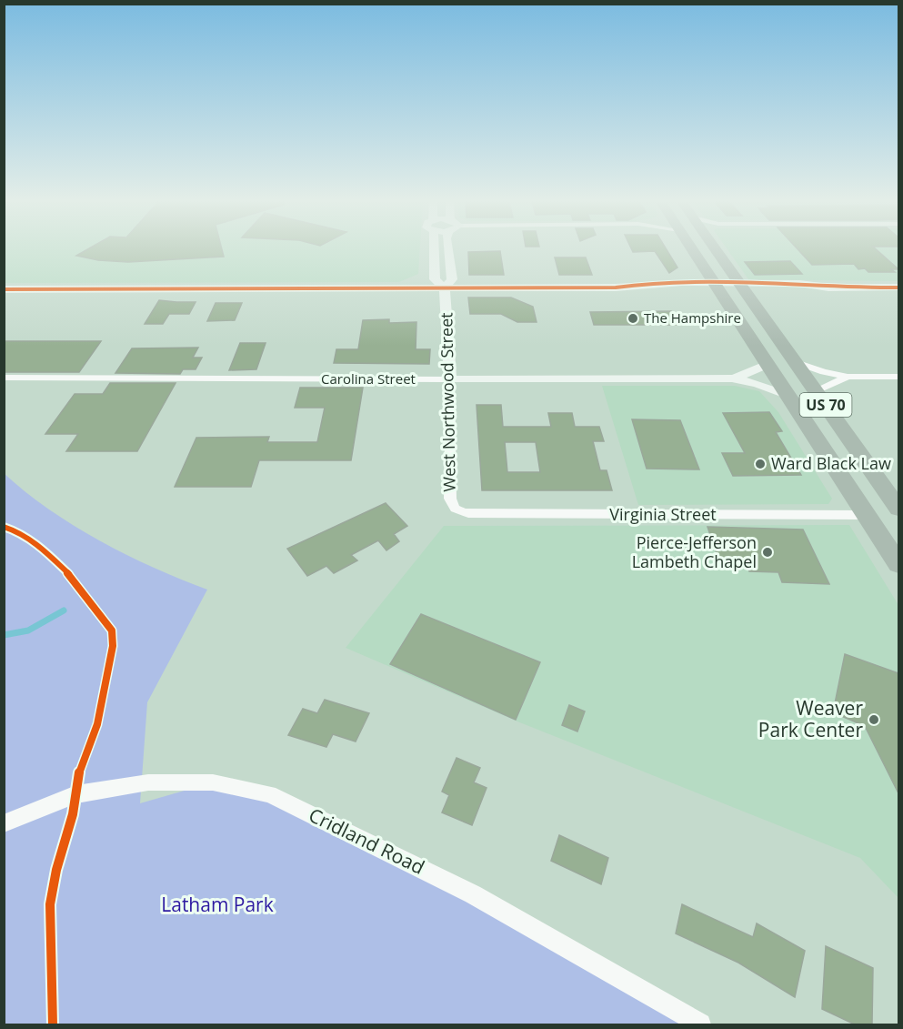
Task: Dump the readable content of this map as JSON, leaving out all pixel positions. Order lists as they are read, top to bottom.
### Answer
{
  "streets": {
    "highway": ["US 70"],
    "street": [
      "Carolina Street",
      "West Northwood Street",
      "Virginia Street",
      "Cridland Road"
    ]
  },
  "crossings": [
    ["Carolina Street", "West Northwood Street"],
    ["Carolina Street", "US 70"],
    ["West Northwood Street", "Virginia Street"],
    ["US 70", "Virginia Street"]
  ],
  "parks": ["Latham Park"],
  "places": [
    "The Hampshire",
    "Ward Black Law",
    "Pierce-Jefferson Lambeth Chapel",
    "Weaver Park Center"
  ]
}
